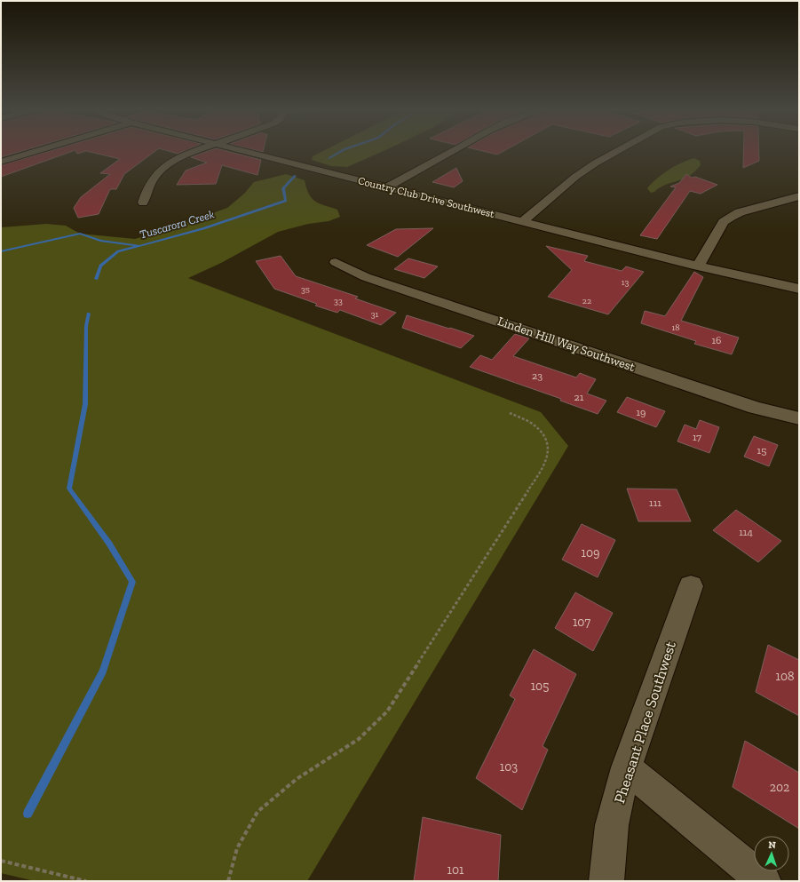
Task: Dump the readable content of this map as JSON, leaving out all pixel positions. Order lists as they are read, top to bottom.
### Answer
{
  "streets": {
    "street": ["Country Club Drive Southwest", "Linden Hill Way Southwest", "Pheasant Place Southwest"]
  },
  "water": ["Tuscarora Creek"],
  "house_numbers": [
    "13",
    "35",
    "33",
    "22",
    "31",
    "18",
    "16",
    "23",
    "21",
    "19",
    "17",
    "15",
    "111",
    "114",
    "109",
    "107",
    "108",
    "105",
    "103",
    "202",
    "101"
  ],
  "north": "top"
}
